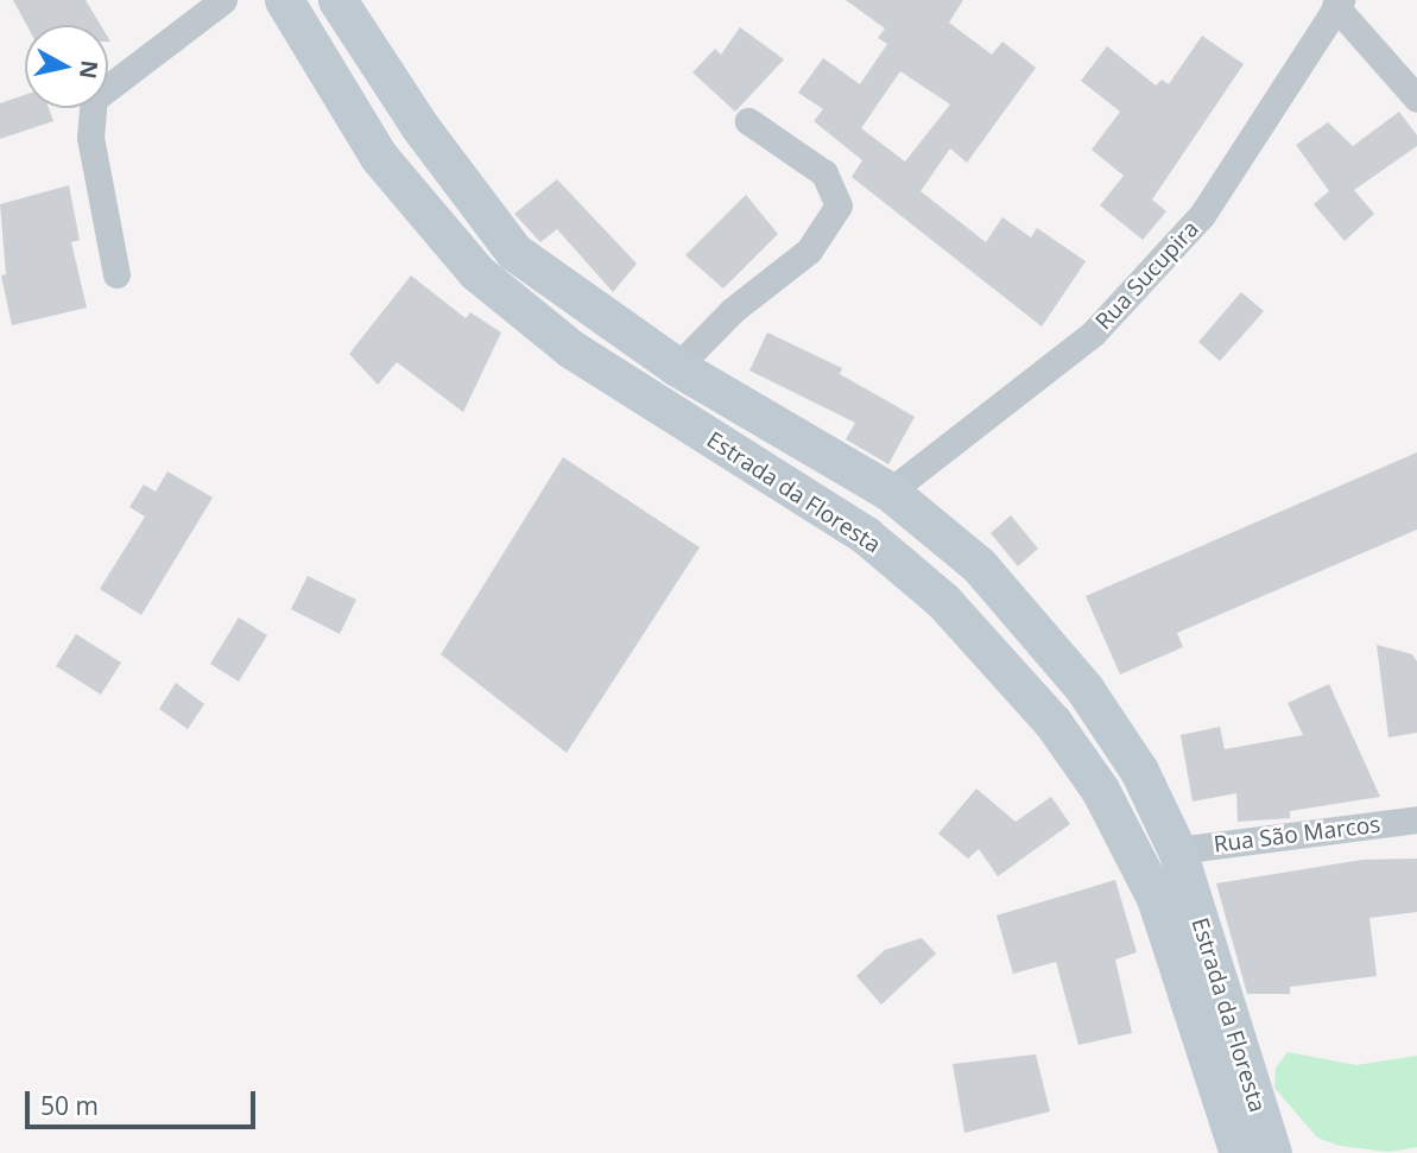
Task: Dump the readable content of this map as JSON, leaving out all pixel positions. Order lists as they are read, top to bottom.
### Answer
{
  "streets": {
    "main road": ["Estrada da Floresta"],
    "street": ["Rua Sucupira", "Rua São Marcos"]
  },
  "crossings": [
    ["Rua Sucupira", "Estrada da Floresta"],
    ["Estrada da Floresta", "Rua São Marcos"]
  ],
  "scale_bar": "50 m",
  "north": "right"
}
